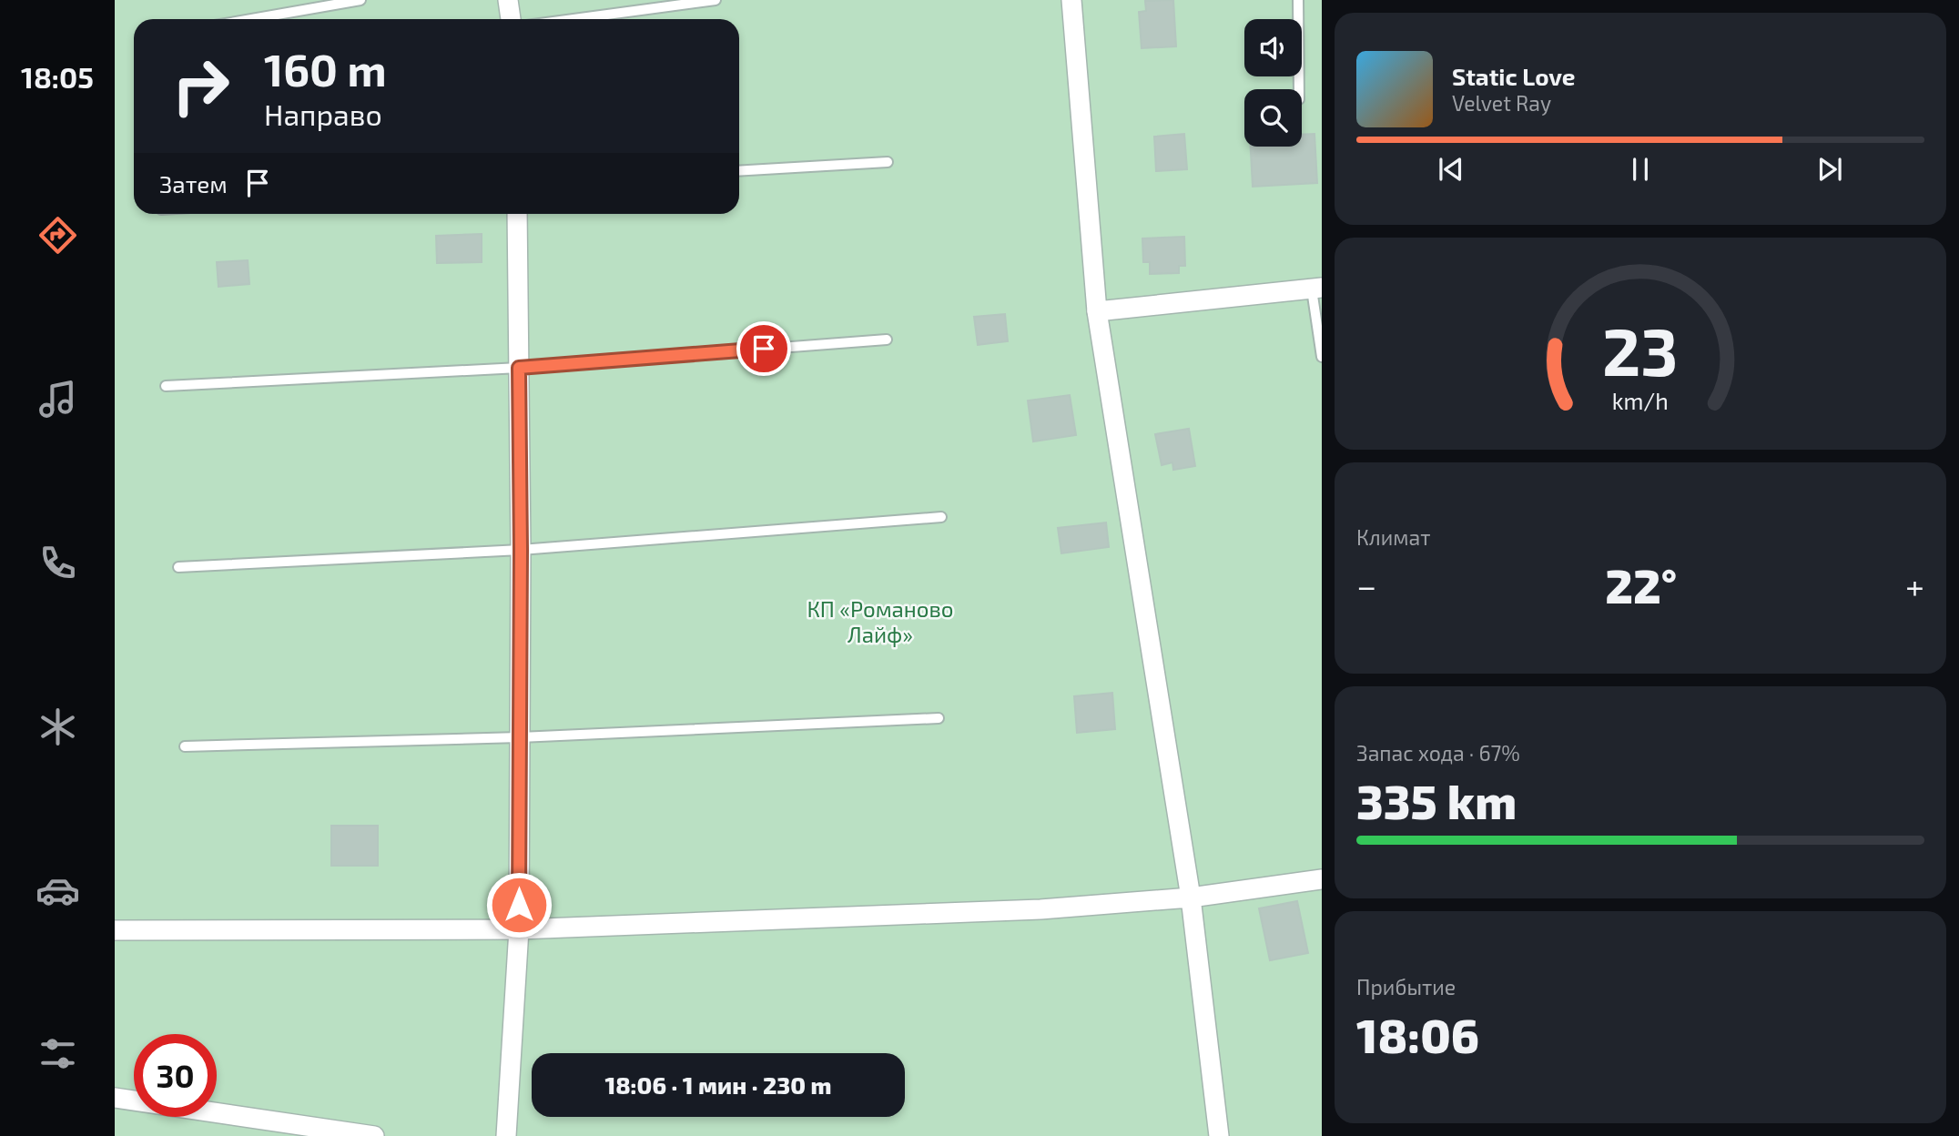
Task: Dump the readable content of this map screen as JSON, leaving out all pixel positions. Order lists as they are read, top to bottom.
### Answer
{
  "parks": ["КП «Романово Лайф»"],
  "page": {
    "tabs": "18:05",
    "turn": ["160 m", "Направо"],
    "song": ["Static Love", "Velvet Ray"],
    "then": "Затем",
    "tile": [
      "Климат",
      ["Запас хода · 67%", "335 km"],
      ["Прибытие", "18:06"]
    ],
    "heat": ["−", "22°", "+"],
    "limit": "30",
    "trip": "18:06 · 1 мин · 230 m",
    "gauge": ["23", "km/h"]
  }
}
